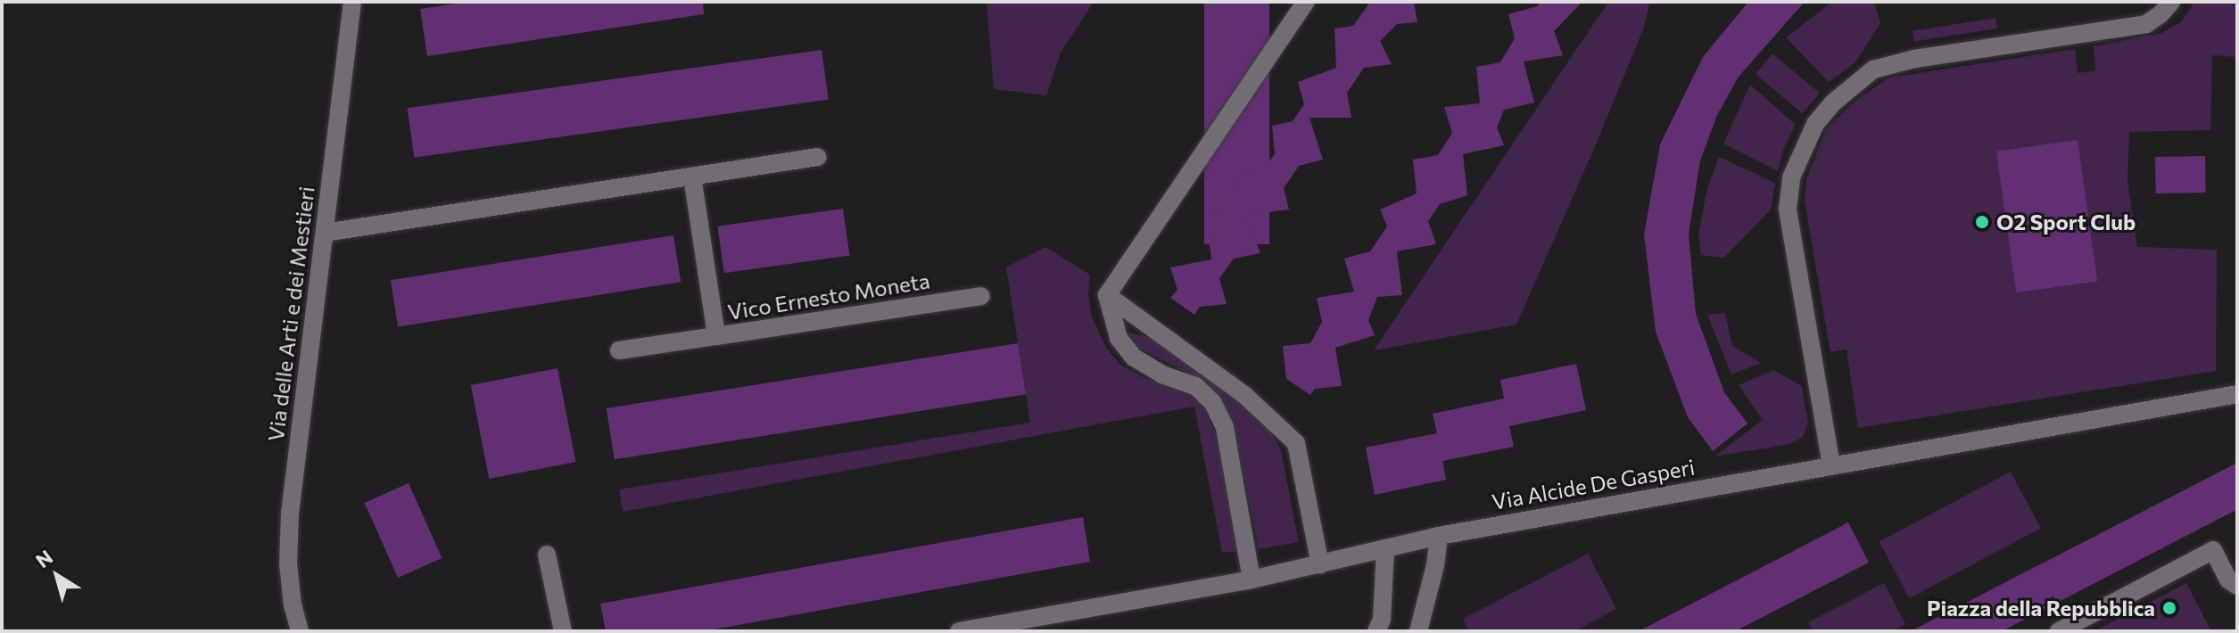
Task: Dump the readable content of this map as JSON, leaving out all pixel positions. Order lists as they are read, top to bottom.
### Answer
{
  "streets": {
    "street": ["Vico Ernesto Moneta", "Via delle Arti e dei Mestieri", "Via Alcide De Gasperi"]
  },
  "places": ["O2 Sport Club", "Piazza della Repubblica"],
  "north": "top left"
}
